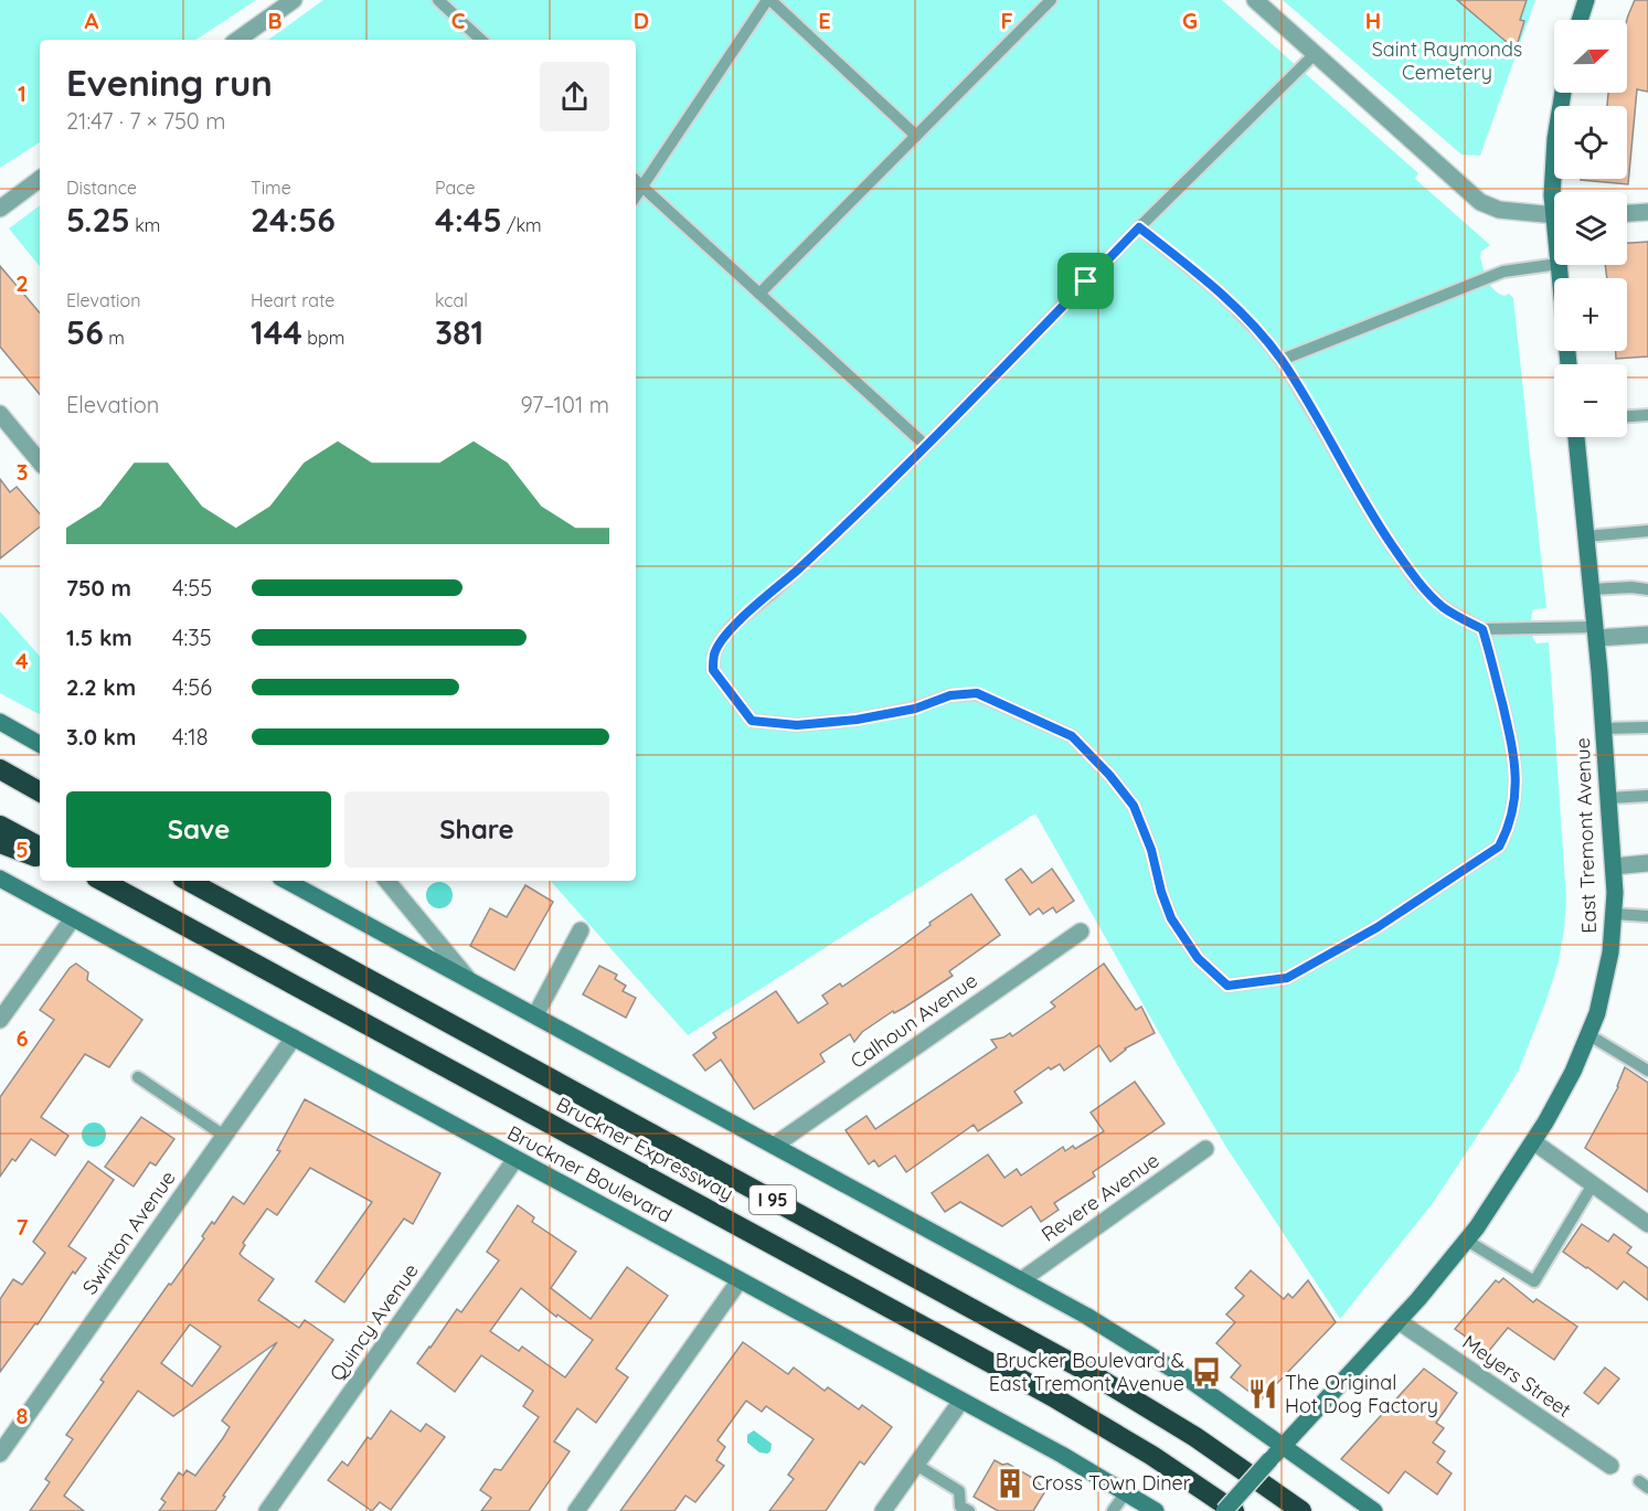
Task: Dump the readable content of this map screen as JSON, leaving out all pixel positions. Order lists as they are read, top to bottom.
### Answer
{
  "streets": {
    "highway": ["Bruckner Expressway", "I 95"],
    "main road": ["East Tremont Avenue", "Bruckner Boulevard"],
    "street": [
      "Calhoun Avenue",
      "Revere Avenue",
      "Swinton Avenue",
      "Quincy Avenue",
      "Meyers Street"
    ]
  },
  "crossings": [
    ["East Tremont Avenue", "Meyers Street"],
    ["Bruckner Boulevard", "Swinton Avenue"],
    ["Bruckner Boulevard", "Quincy Avenue"]
  ],
  "parks": ["Saint Raymonds Cemetery"],
  "places": {
    "bus stop": ["Brucker Boulevard & East Tremont Avenue"],
    "restaurant": ["The Original Hot Dog Factory"],
    "building": ["Cross Town Diner"]
  },
  "north": "right",
  "page": {
    "map_buttons": ["+", "−"],
    "heading": ["Evening run", "21:47 · 7 × 750 m"],
    "stats": [
      ["Distance", "5.25 km"],
      ["Time", "24:56"],
      ["Pace", "4:45 /km"],
      ["Elevation", "56 m"],
      ["Heart rate", "144 bpm"],
      ["kcal", "381"]
    ],
    "chart": ["Elevation", "97–101 m"],
    "list": [
      {
        "name": "750 m",
        "note": "4:55"
      },
      {
        "name": "1.5 km",
        "note": "4:35"
      },
      {
        "name": "2.2 km",
        "note": "4:56"
      },
      {
        "name": "3.0 km",
        "note": "4:18"
      }
    ],
    "buttons": ["Save", "Share"]
  },
  "grid": {
    "columns": [
      "A",
      "B",
      "C",
      "D",
      "E",
      "F",
      "G",
      "H"
    ],
    "rows": [
      "1",
      "2",
      "3",
      "4",
      "5",
      "6",
      "7",
      "8"
    ]
  }
}
